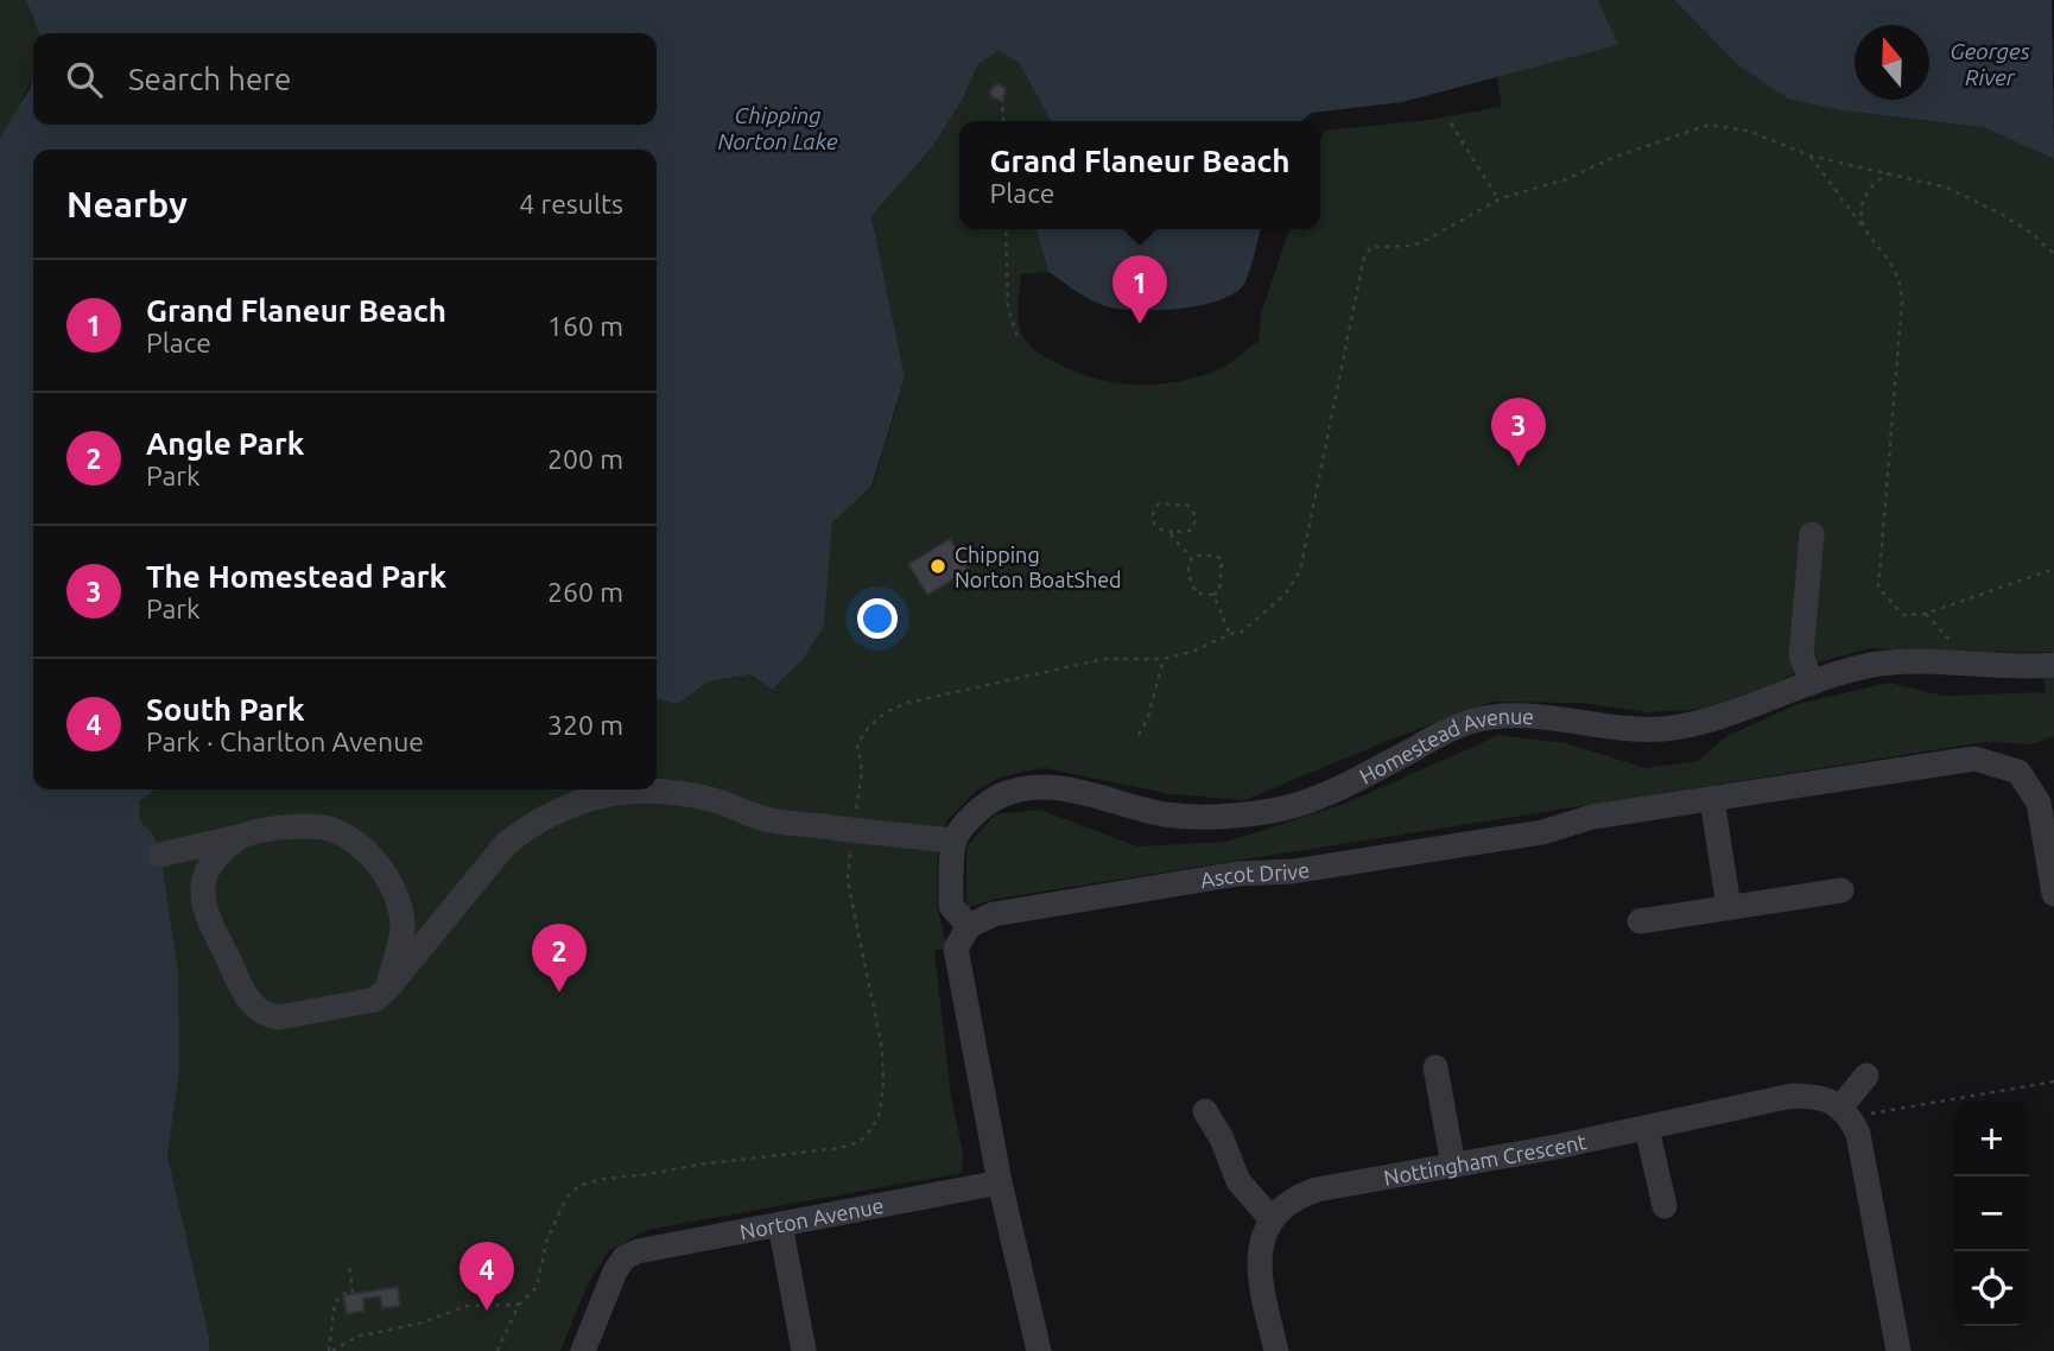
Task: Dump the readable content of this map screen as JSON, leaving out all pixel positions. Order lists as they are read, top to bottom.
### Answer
{
  "streets": {
    "street": [
      "Homestead Avenue",
      "Ascot Drive",
      "Nottingham Crescent",
      "Norton Avenue"
    ]
  },
  "water": ["Georges River", "Chipping Norton Lake"],
  "places": ["Chipping Norton BoatShed"],
  "north": "top",
  "page": {
    "search": "Search here",
    "popup": ["Grand Flaneur Beach", "Place"],
    "heading": ["Nearby", "4 results"],
    "pins": [
      "1",
      "3",
      "2",
      "4"
    ],
    "list": [
      {
        "mark": "1",
        "name": "Grand Flaneur Beach",
        "note": "Place",
        "value": "160 m"
      },
      {
        "mark": "2",
        "name": "Angle Park",
        "note": "Park",
        "value": "200 m"
      },
      {
        "mark": "3",
        "name": "The Homestead Park",
        "note": "Park",
        "value": "260 m"
      },
      {
        "mark": "4",
        "name": "South Park",
        "note": "Park · Charlton Avenue",
        "value": "320 m"
      }
    ],
    "map_buttons": ["+", "−"]
  }
}
